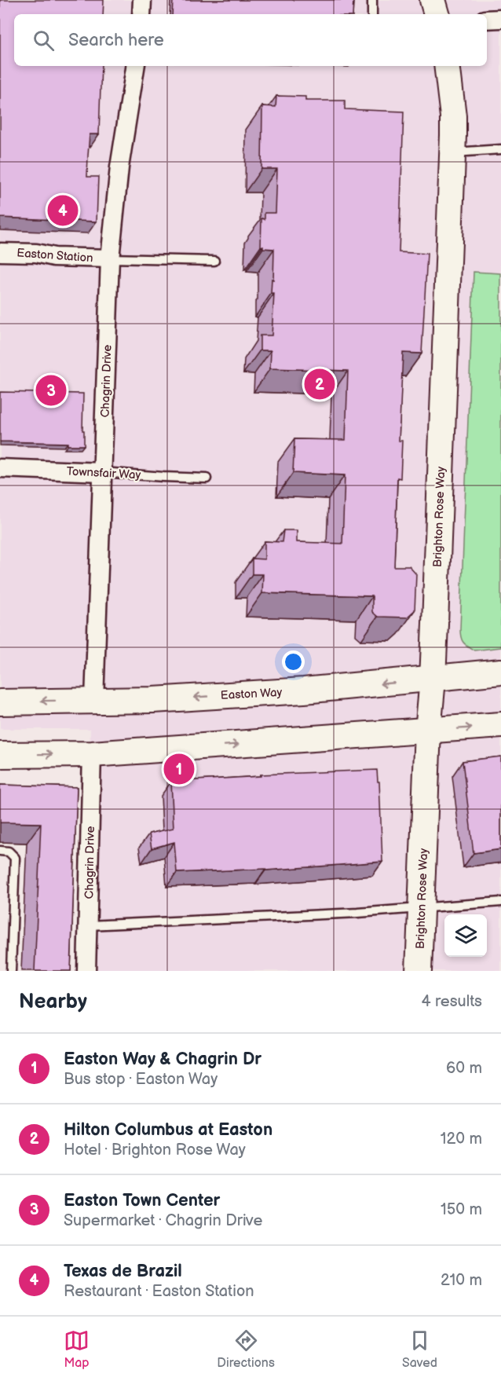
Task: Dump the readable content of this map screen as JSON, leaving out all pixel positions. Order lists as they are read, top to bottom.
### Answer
{
  "streets": {
    "main road": ["Brighton Rose Way", "Easton Way"],
    "street": ["Easton Station", "Chagrin Drive", "Townsfair Way"]
  },
  "crossings": [
    ["Easton Station", "Chagrin Drive"],
    ["Chagrin Drive", "Townsfair Way"],
    ["Chagrin Drive", "Easton Way"],
    ["Brighton Rose Way", "Easton Way"]
  ],
  "page": {
    "search": "Search here",
    "pins": [
      "4",
      "2",
      "3",
      "1"
    ],
    "heading": ["Nearby", "4 results"],
    "list": [
      {
        "mark": "1",
        "name": "Easton Way & Chagrin Dr",
        "note": "Bus stop · Easton Way",
        "value": "60 m"
      },
      {
        "mark": "2",
        "name": "Hilton Columbus at Easton",
        "note": "Hotel · Brighton Rose Way",
        "value": "120 m"
      },
      {
        "mark": "3",
        "name": "Easton Town Center",
        "note": "Supermarket · Chagrin Drive",
        "value": "150 m"
      },
      {
        "mark": "4",
        "name": "Texas de Brazil",
        "note": "Restaurant · Easton Station",
        "value": "210 m"
      }
    ],
    "nav": ["Map", "Directions", "Saved"]
  }
}
